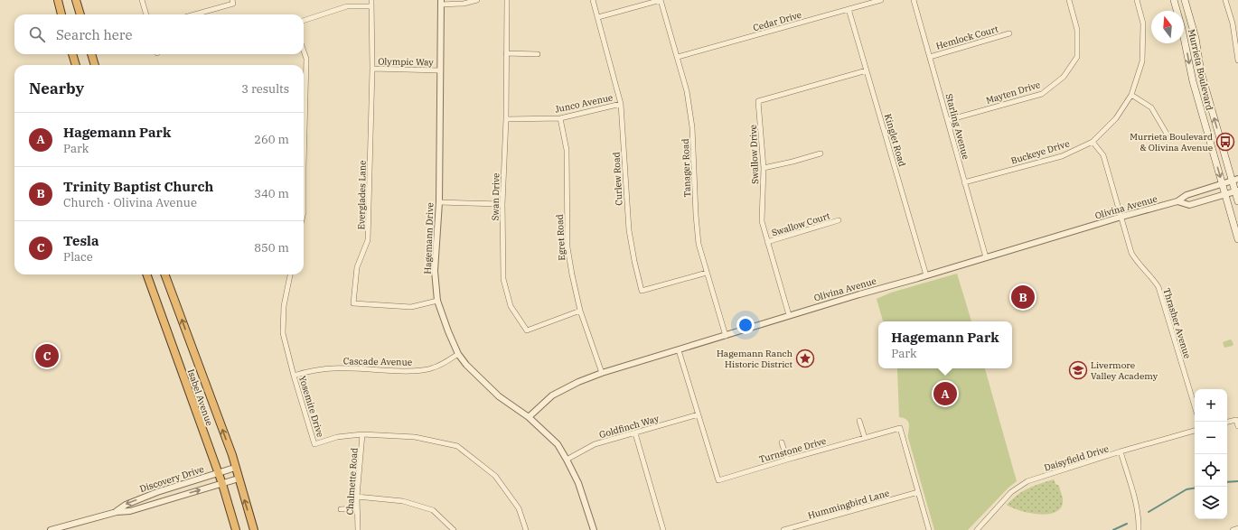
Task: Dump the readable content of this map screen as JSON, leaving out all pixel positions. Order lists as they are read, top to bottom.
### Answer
{
  "streets": {
    "highway": ["Isabel Avenue"],
    "main road": ["Murrieta Boulevard"],
    "street": [
      "Cedar Drive",
      "Hemlock Court",
      "Olympic Way",
      "Mayten Drive",
      "Junco Avenue",
      "Starling Avenue",
      "Kinglet Road",
      "Buckeye Drive",
      "Swallow Drive",
      "Tanager Road",
      "Curlew Road",
      "Everglades Lane",
      "Swan Drive",
      "Olivina Avenue",
      "Swallow Court",
      "Egret Road",
      "Hagemann Drive",
      "Thrasher Avenue",
      "Cascade Avenue",
      "Yosemite Drive",
      "Goldfinch Way",
      "Turnstone Drive",
      "Daisyfield Drive",
      "Discovery Drive",
      "Chalmette Road",
      "Hummingbird Lane"
    ]
  },
  "crossings": [
    ["Cedar Drive", "Kinglet Road"],
    ["Cedar Drive", "Tanager Road"],
    ["Hemlock Court", "Starling Avenue"],
    ["Olympic Way", "Everglades Lane"],
    ["Olympic Way", "Hagemann Drive"],
    ["Murrieta Boulevard", "Olivina Avenue"],
    ["Mayten Drive", "Starling Avenue"],
    ["Junco Avenue", "Curlew Road"],
    ["Junco Avenue", "Swan Drive"],
    ["Junco Avenue", "Egret Road"],
    ["Starling Avenue", "Buckeye Drive"],
    ["Starling Avenue", "Olivina Avenue"],
    ["Kinglet Road", "Swallow Drive"],
    ["Kinglet Road", "Olivina Avenue"],
    ["Buckeye Drive", "Thrasher Avenue"],
    ["Swallow Drive", "Olivina Avenue"],
    ["Swallow Drive", "Swallow Court"],
    ["Tanager Road", "Curlew Road"],
    ["Tanager Road", "Olivina Avenue"],
    ["Everglades Lane", "Hagemann Drive"],
    ["Swan Drive", "Egret Road"],
    ["Olivina Avenue", "Egret Road"],
    ["Olivina Avenue", "Hagemann Drive"],
    ["Olivina Avenue", "Thrasher Avenue"],
    ["Olivina Avenue", "Turnstone Drive"],
    ["Hagemann Drive", "Cascade Avenue"],
    ["Hagemann Drive", "Goldfinch Way"],
    ["Cascade Avenue", "Yosemite Drive"],
    ["Isabel Avenue", "Discovery Drive"],
    ["Yosemite Drive", "Chalmette Road"],
    ["Goldfinch Way", "Turnstone Drive"],
    ["Turnstone Drive", "Hummingbird Lane"]
  ],
  "places": {
    "bus stop": ["Murrieta Boulevard & Olivina Avenue"],
    "place": ["Hagemann Ranch Historic District"],
    "school or university": ["Livermore Valley Academy"]
  },
  "north": "top",
  "page": {
    "search": "Search here",
    "heading": ["Nearby", "3 results"],
    "list": [
      {
        "mark": "A",
        "name": "Hagemann Park",
        "note": "Park",
        "value": "260 m"
      },
      {
        "mark": "B",
        "name": "Trinity Baptist Church",
        "note": "Church · Olivina Avenue",
        "value": "340 m"
      },
      {
        "mark": "C",
        "name": "Tesla",
        "note": "Place",
        "value": "850 m"
      }
    ],
    "pins": ["B", "C", "A"],
    "popup": ["Hagemann Park", "Park"],
    "map_buttons": ["+", "−"]
  }
}
